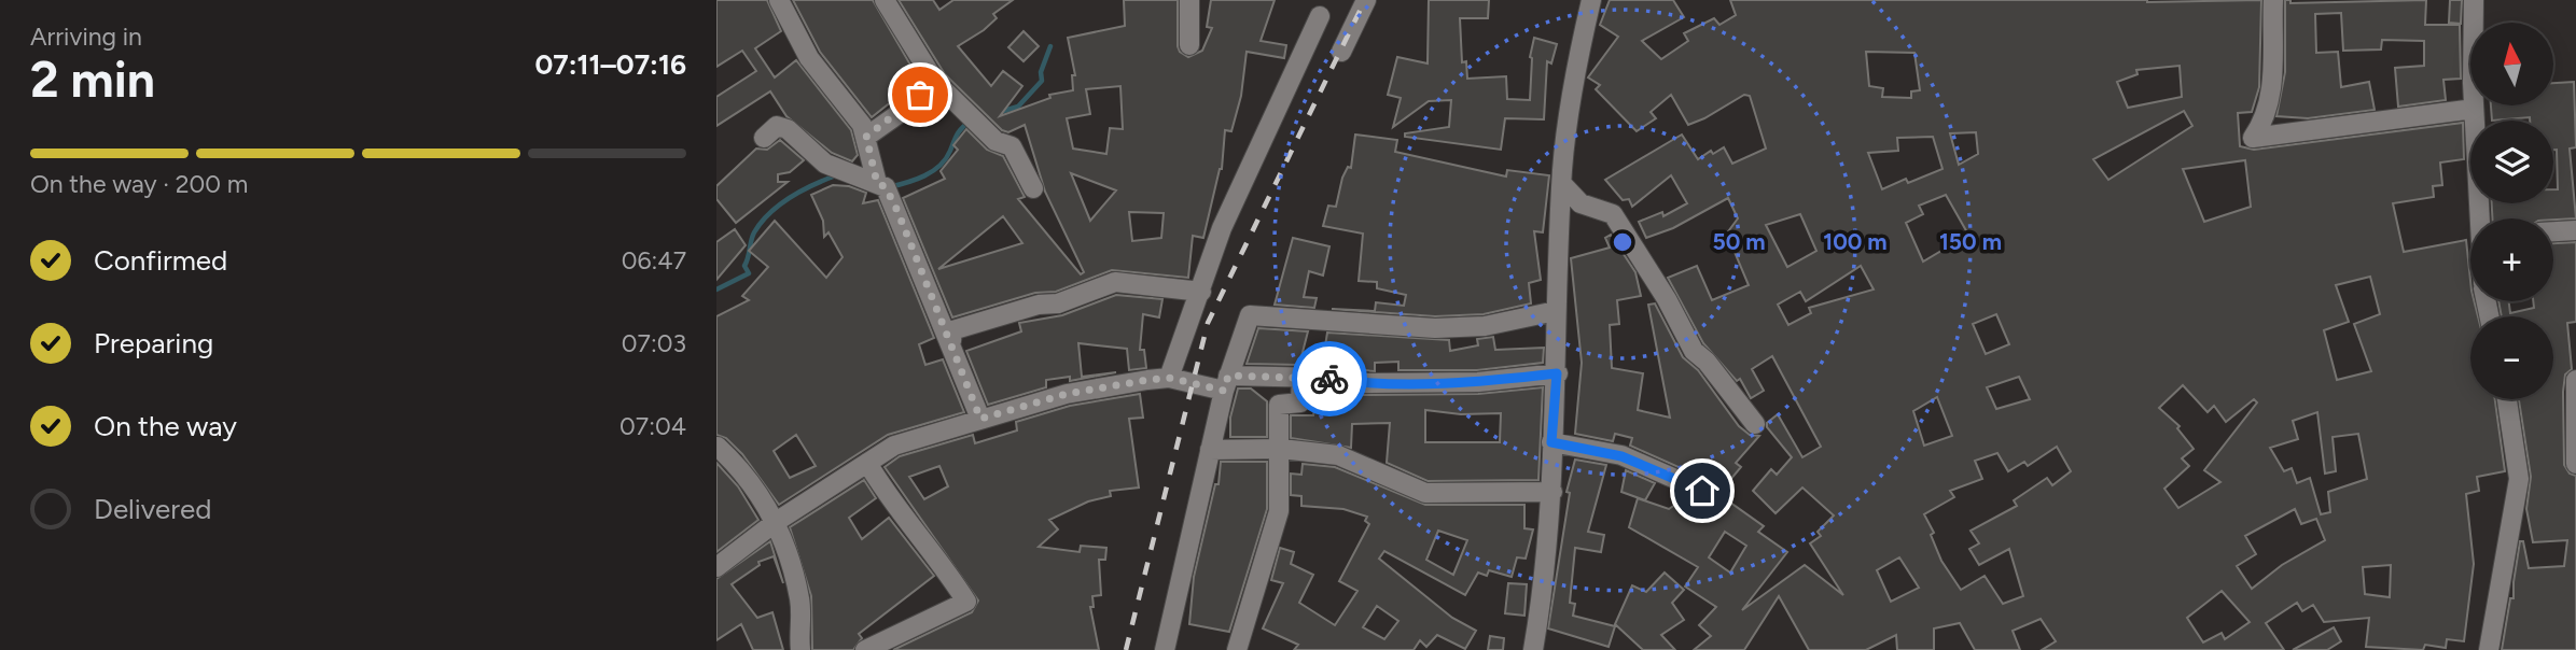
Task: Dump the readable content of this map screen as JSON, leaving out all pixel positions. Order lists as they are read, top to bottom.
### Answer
{
  "north": "top",
  "page": {
    "heading": ["2 min", "Arriving in", "07:11–07:16"],
    "map_buttons": ["+", "−"],
    "bar": "On the way · 200 m",
    "list": [
      ["Confirmed", "06:47"],
      ["Preparing", "07:03"],
      ["On the way", "07:04"],
      "Delivered"
    ]
  },
  "rings": ["50 m", "100 m", "150 m"]
}
